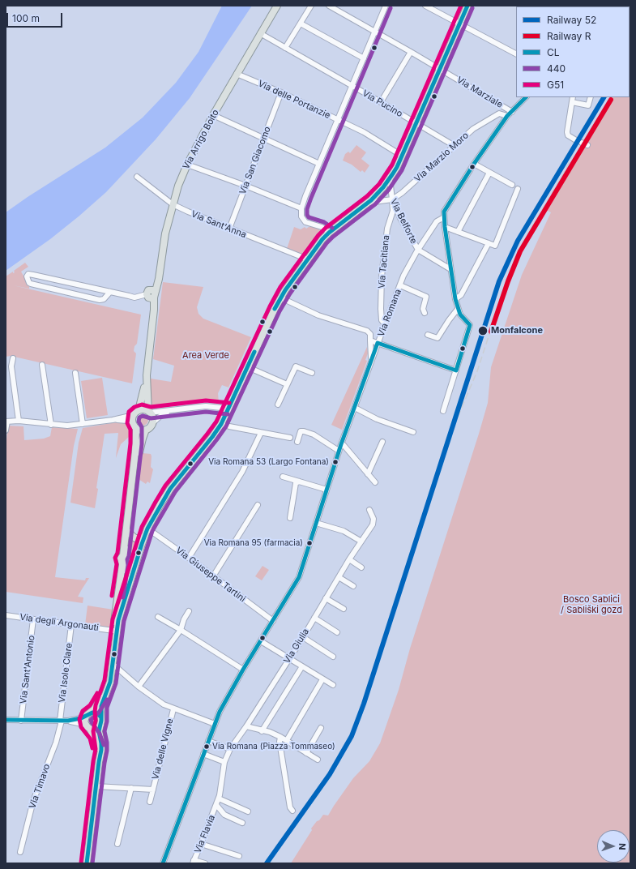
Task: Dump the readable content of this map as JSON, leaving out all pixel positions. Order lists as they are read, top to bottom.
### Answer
{
  "streets": {
    "main road": ["Via Arrigo Boito"],
    "street": [
      "Via Marziale",
      "Via delle Portanzie",
      "Via Pucino",
      "Via Marzio Moro",
      "Via San Giacomo",
      "Via Belforte",
      "Via Sant'Anna",
      "Via Tacitiana",
      "Via Romana",
      "Via Giuseppe Tartini",
      "Via degli Argonauti",
      "Via Giulia",
      "Via Sant'Antonio",
      "Via Isole Clare",
      "Via delle Vigne",
      "Via Timavo",
      "Via Flavia"
    ]
  },
  "crossings": [
    ["Via delle Portanzie", "Via Arrigo Boito"],
    ["Via delle Portanzie", "Via San Giacomo"],
    ["Via Pucino", "Via Arrigo Boito"],
    ["Via Pucino", "Via Marzio Moro"],
    ["Via Arrigo Boito", "Via Sant'Anna"],
    ["Via Marzio Moro", "Via Belforte"],
    ["Via Marzio Moro", "Via Tacitiana"],
    ["Via San Giacomo", "Via Sant'Anna"],
    ["Via Belforte", "Via Tacitiana"],
    ["Via Belforte", "Via Romana"],
    ["Via Tacitiana", "Via Romana"],
    ["Via Romana", "Via Giuseppe Tartini"],
    ["Via degli Argonauti", "Via Sant'Antonio"],
    ["Via degli Argonauti", "Via Isole Clare"],
    ["Via Giulia", "Via Flavia"],
    ["Via Isole Clare", "Via Timavo"]
  ],
  "parks": ["Area Verde", "Bosco Sablici / Sabliški gozd"],
  "places": [
    "Monfalcone",
    "Via Romana 53 (Largo Fontana)",
    "Via Romana 95 (farmacia)",
    "Via Romana (Piazza Tommaseo)"
  ],
  "lines": [
    "transit line CL",
    "transit line G51",
    "transit line 440",
    "rail line 52",
    "rail line R"
  ],
  "legend": [
    "Railway 52",
    "Railway R",
    "CL",
    "440",
    "G51"
  ],
  "scale_bar": "100 m",
  "north": "right"
}
